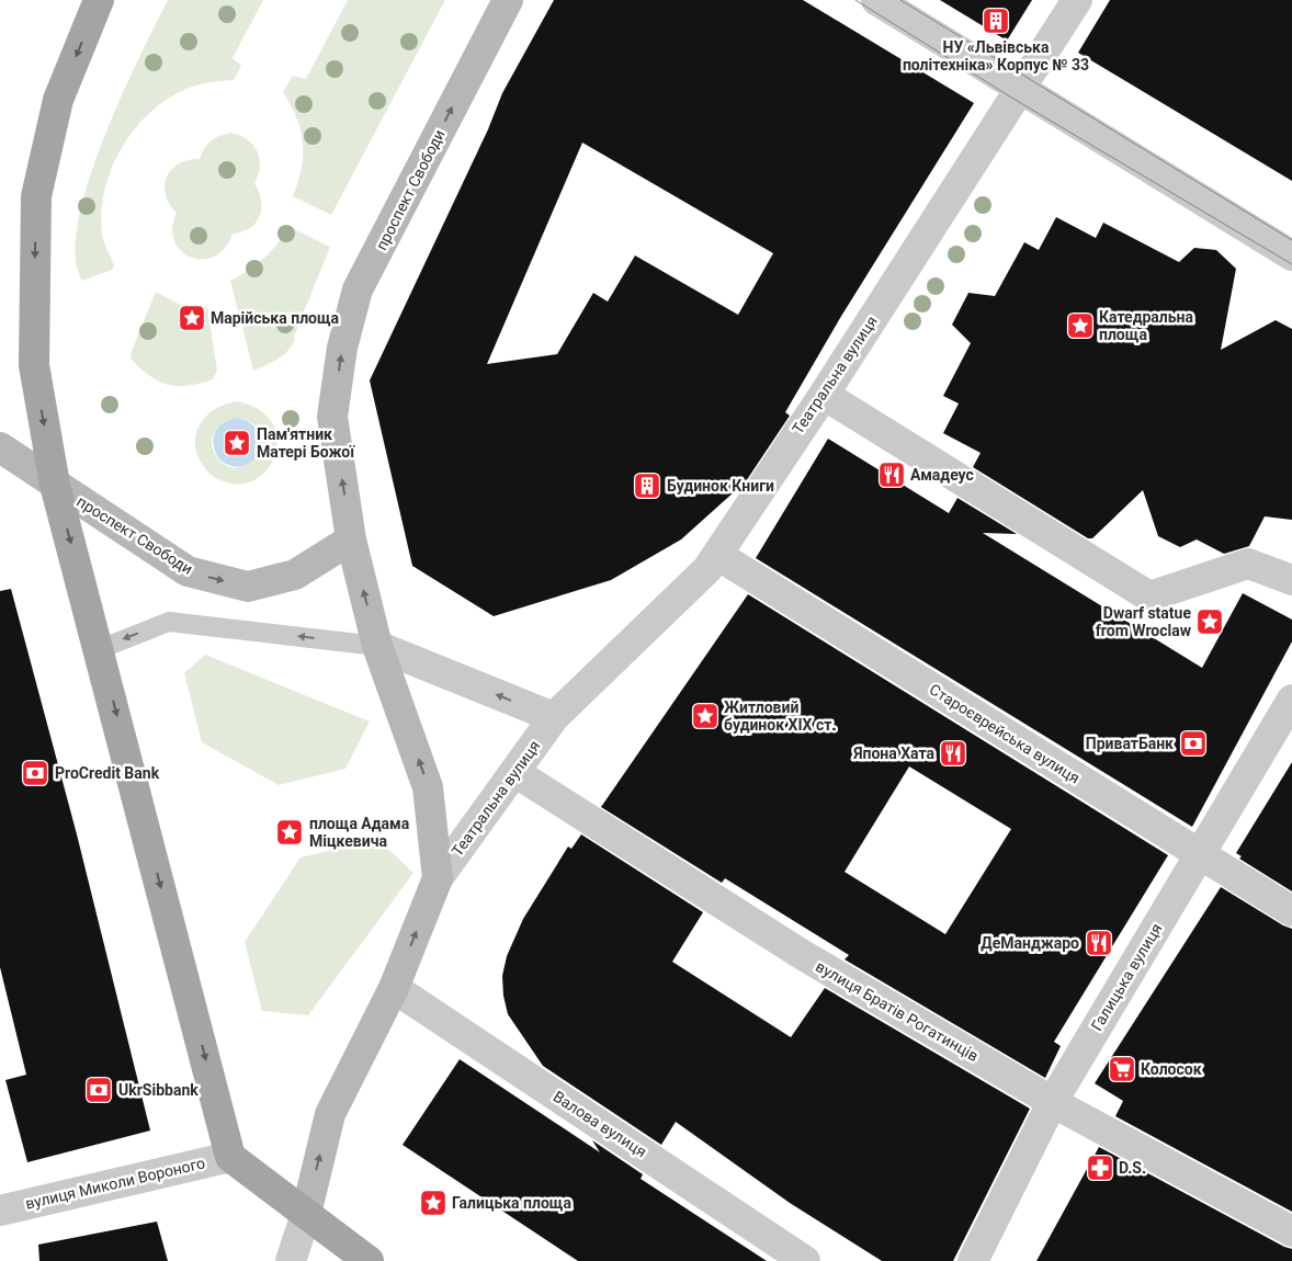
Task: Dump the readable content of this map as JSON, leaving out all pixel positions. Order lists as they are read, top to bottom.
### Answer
{
  "streets": {
    "main road": ["проспект Свободи"],
    "street": [
      "Театральна вулиця",
      "Староєврейська вулиця",
      "Галицька вулиця",
      "вулиця Братів Рогатинців",
      "Валова вулиця",
      "вулиця Миколи Вороного"
    ]
  },
  "crossings": [
    ["Театральна вулиця", "Староєврейська вулиця"],
    ["Театральна вулиця", "вулиця Братів Рогатинців"],
    ["Староєврейська вулиця", "Галицька вулиця"],
    ["Галицька вулиця", "вулиця Братів Рогатинців"]
  ],
  "places": {
    "building": ["НУ «Львівська політехніка» Корпус № 33", "Будинок Книги"],
    "place": [
      "Марійська площа",
      "Катедральна площа",
      "Пам'ятник Матері Божої",
      "Dwarf statue from Wroclaw",
      "Житловий будинок XIX ст.",
      "площа Адама Міцкевича",
      "Галицька площа"
    ],
    "restaurant": ["Амадеус", "Япона Хата", "ДеМанджаро"],
    "bank": ["ПриватБанк", "ProCredit Bank", "UkrSibbank"],
    "supermarket": ["Колосок"],
    "pharmacy": ["D.S."]
  }
}
